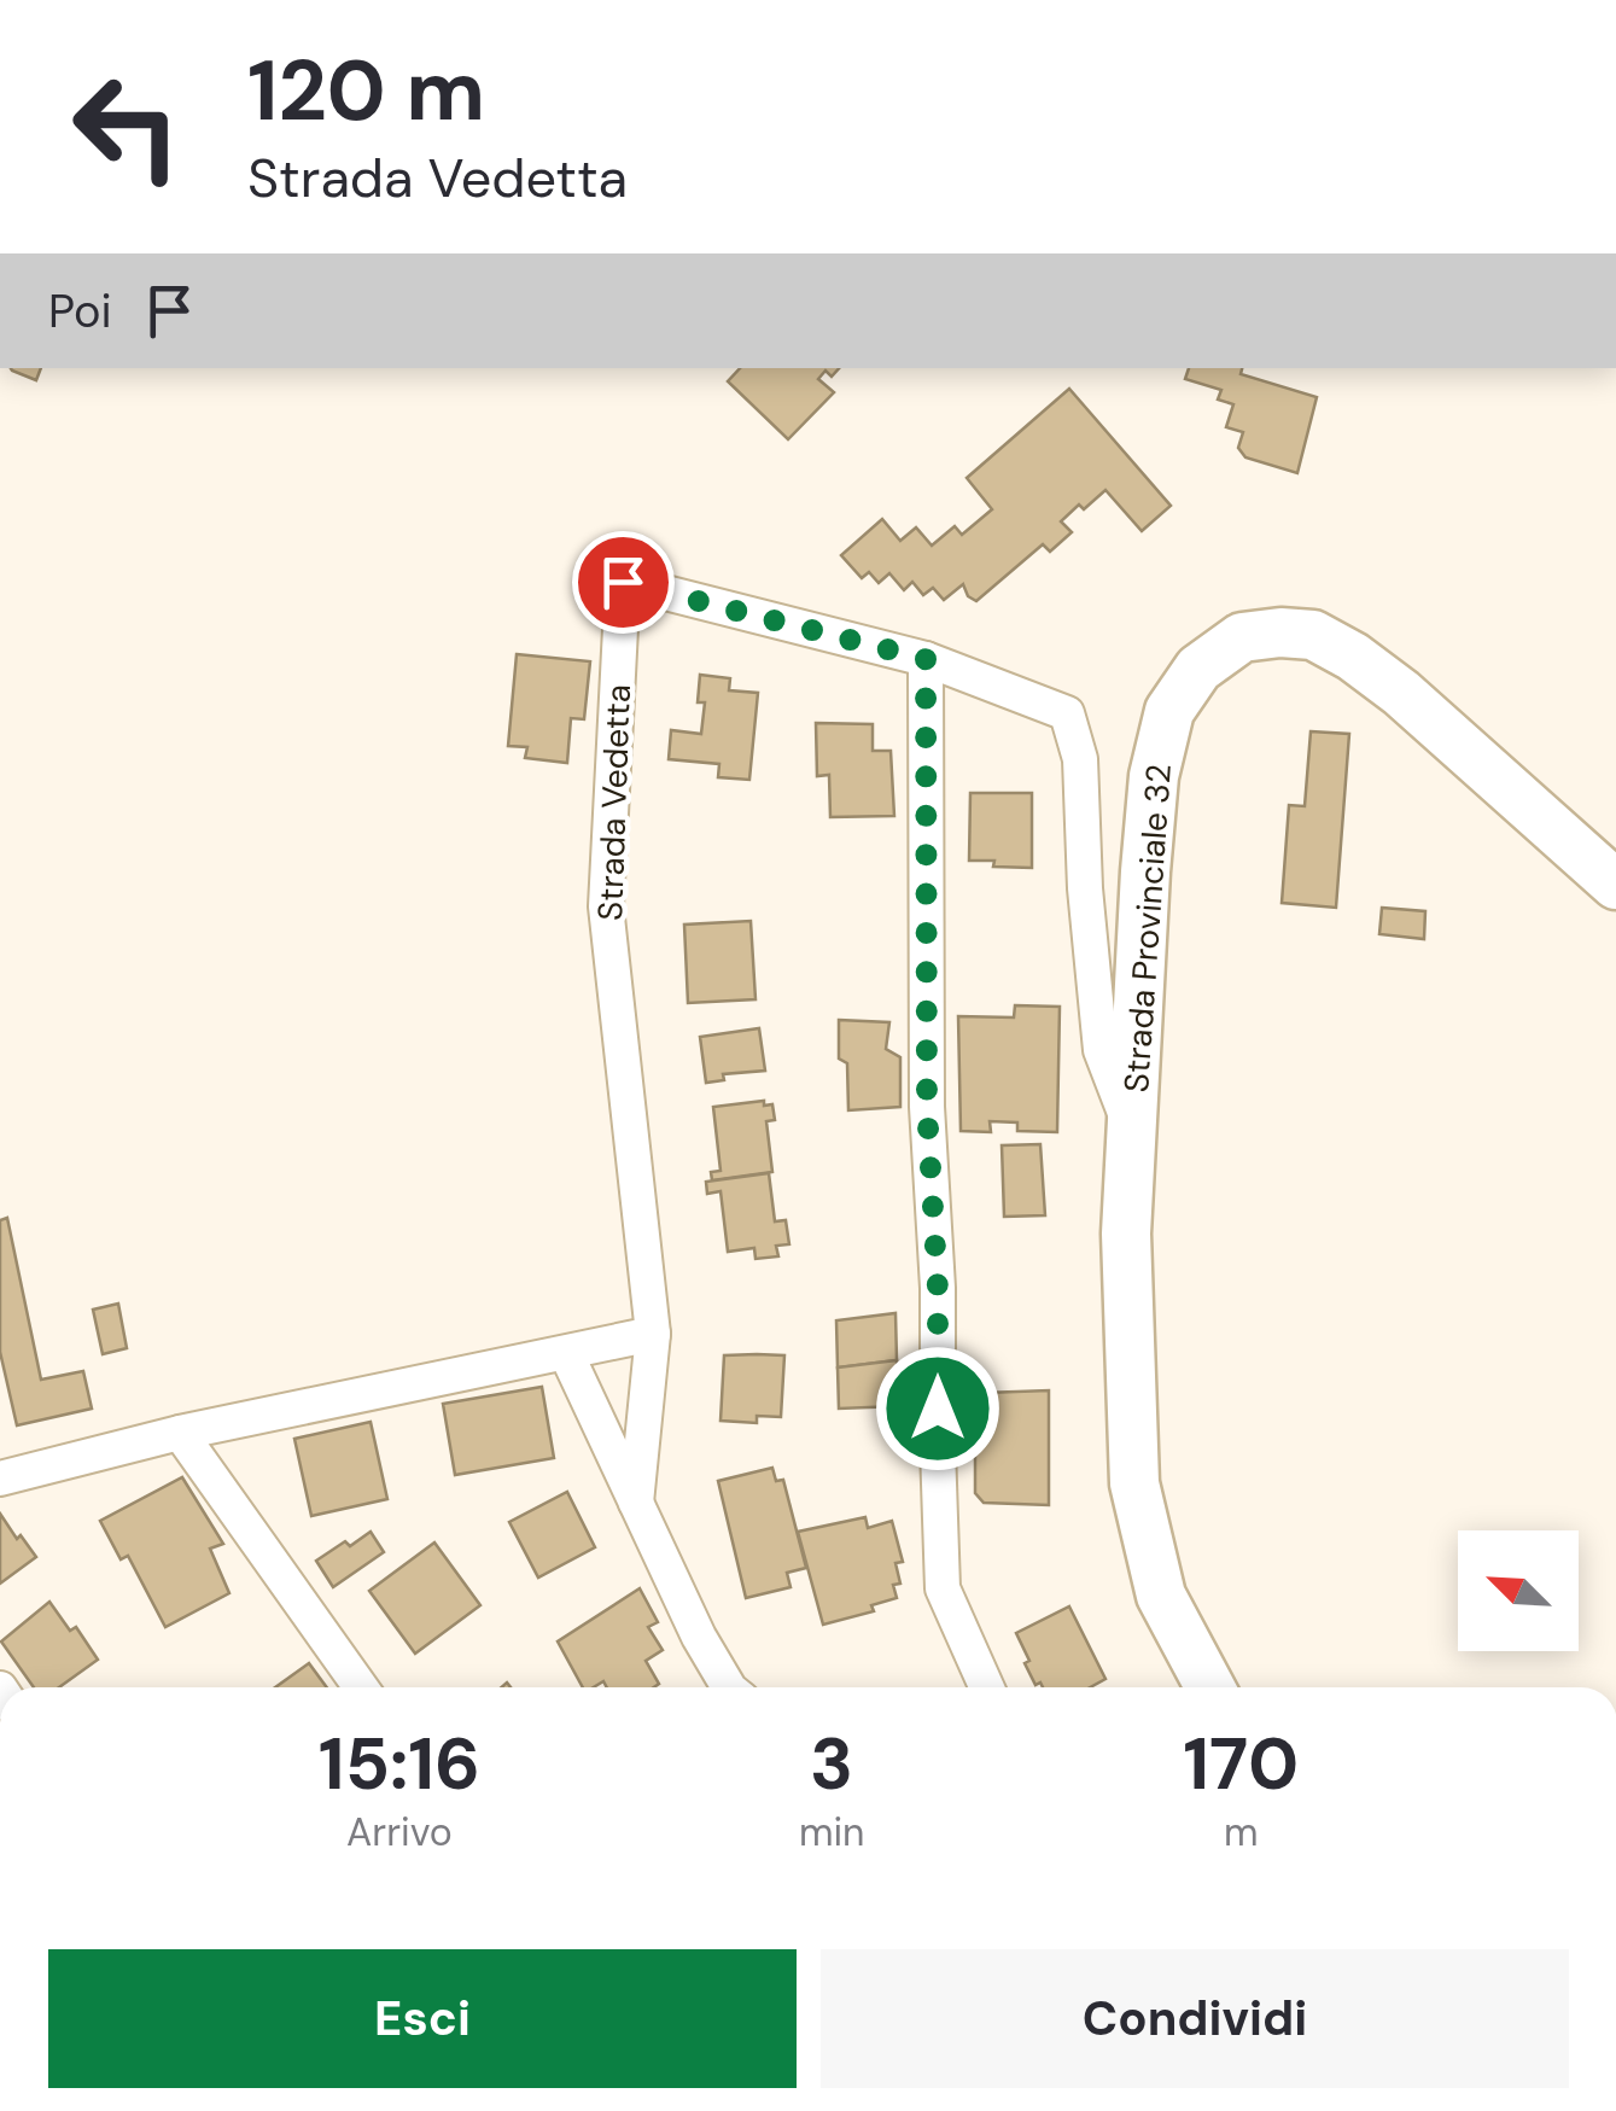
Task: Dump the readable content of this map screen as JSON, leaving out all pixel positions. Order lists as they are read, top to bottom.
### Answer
{
  "streets": {
    "main road": ["Strada Provinciale 32"],
    "street": ["Strada Vedetta"]
  },
  "crossings": [
    ["Strada Vedetta", "Strada Provinciale 32"]
  ],
  "north": "top left",
  "page": {
    "turn": ["120 m", "Strada Vedetta"],
    "then": "Poi",
    "eta": [
      "15:16",
      "Arrivo",
      "3",
      "min",
      "170",
      "m"
    ],
    "buttons": ["Esci", "Condividi"]
  }
}
